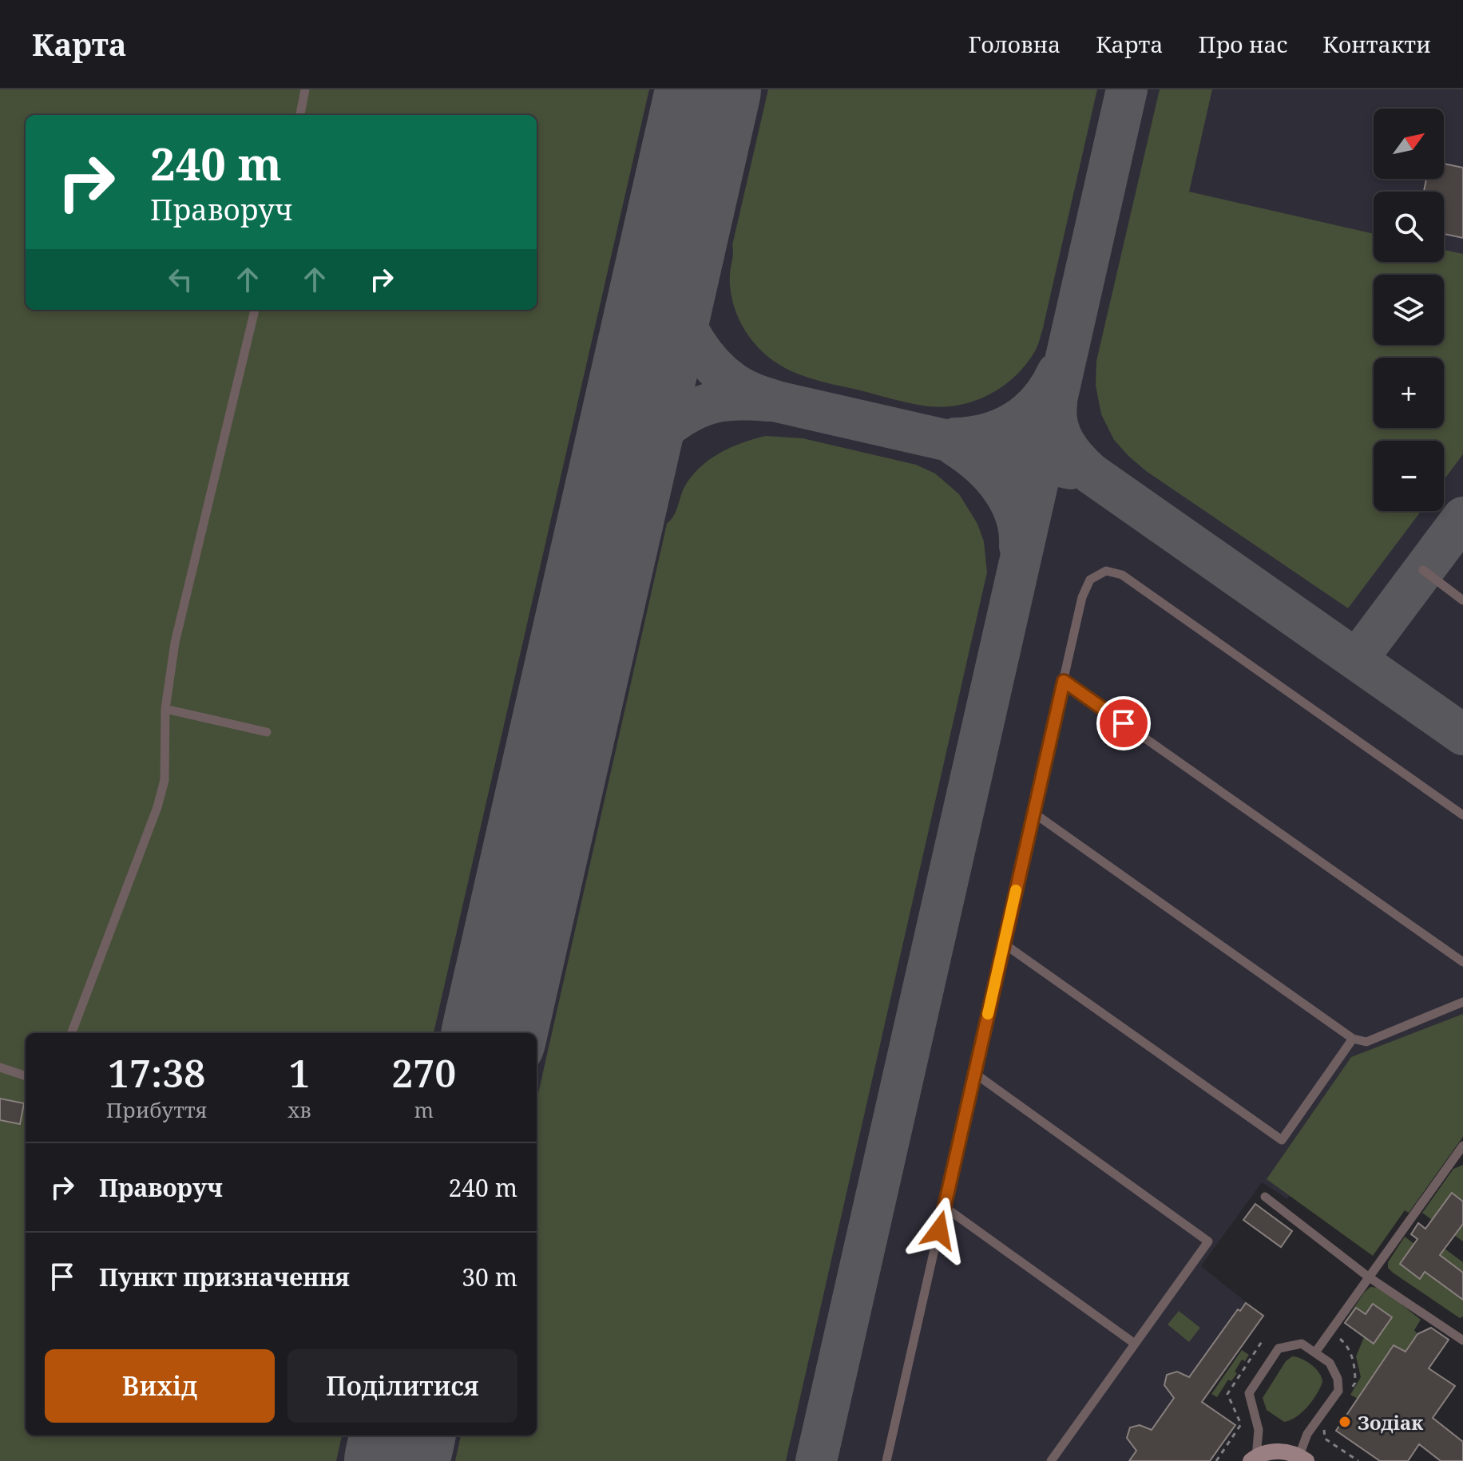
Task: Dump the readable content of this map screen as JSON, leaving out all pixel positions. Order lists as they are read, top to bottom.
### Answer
{
  "places": ["Зодіак"],
  "north": "top right",
  "page": {
    "header": "Карта",
    "nav": [
      "Головна",
      "Карта",
      "Про нас",
      "Контакти"
    ],
    "map_buttons": ["+", "−"],
    "turn": ["240 m", "Праворуч"],
    "eta": [
      "17:38",
      "Прибуття",
      "1",
      "хв",
      "270",
      "m"
    ],
    "list": [
      {
        "name": "Праворуч",
        "value": "240 m"
      },
      {
        "name": "Пункт призначення",
        "value": "30 m"
      }
    ],
    "buttons": ["Вихід", "Поділитися"]
  }
}
